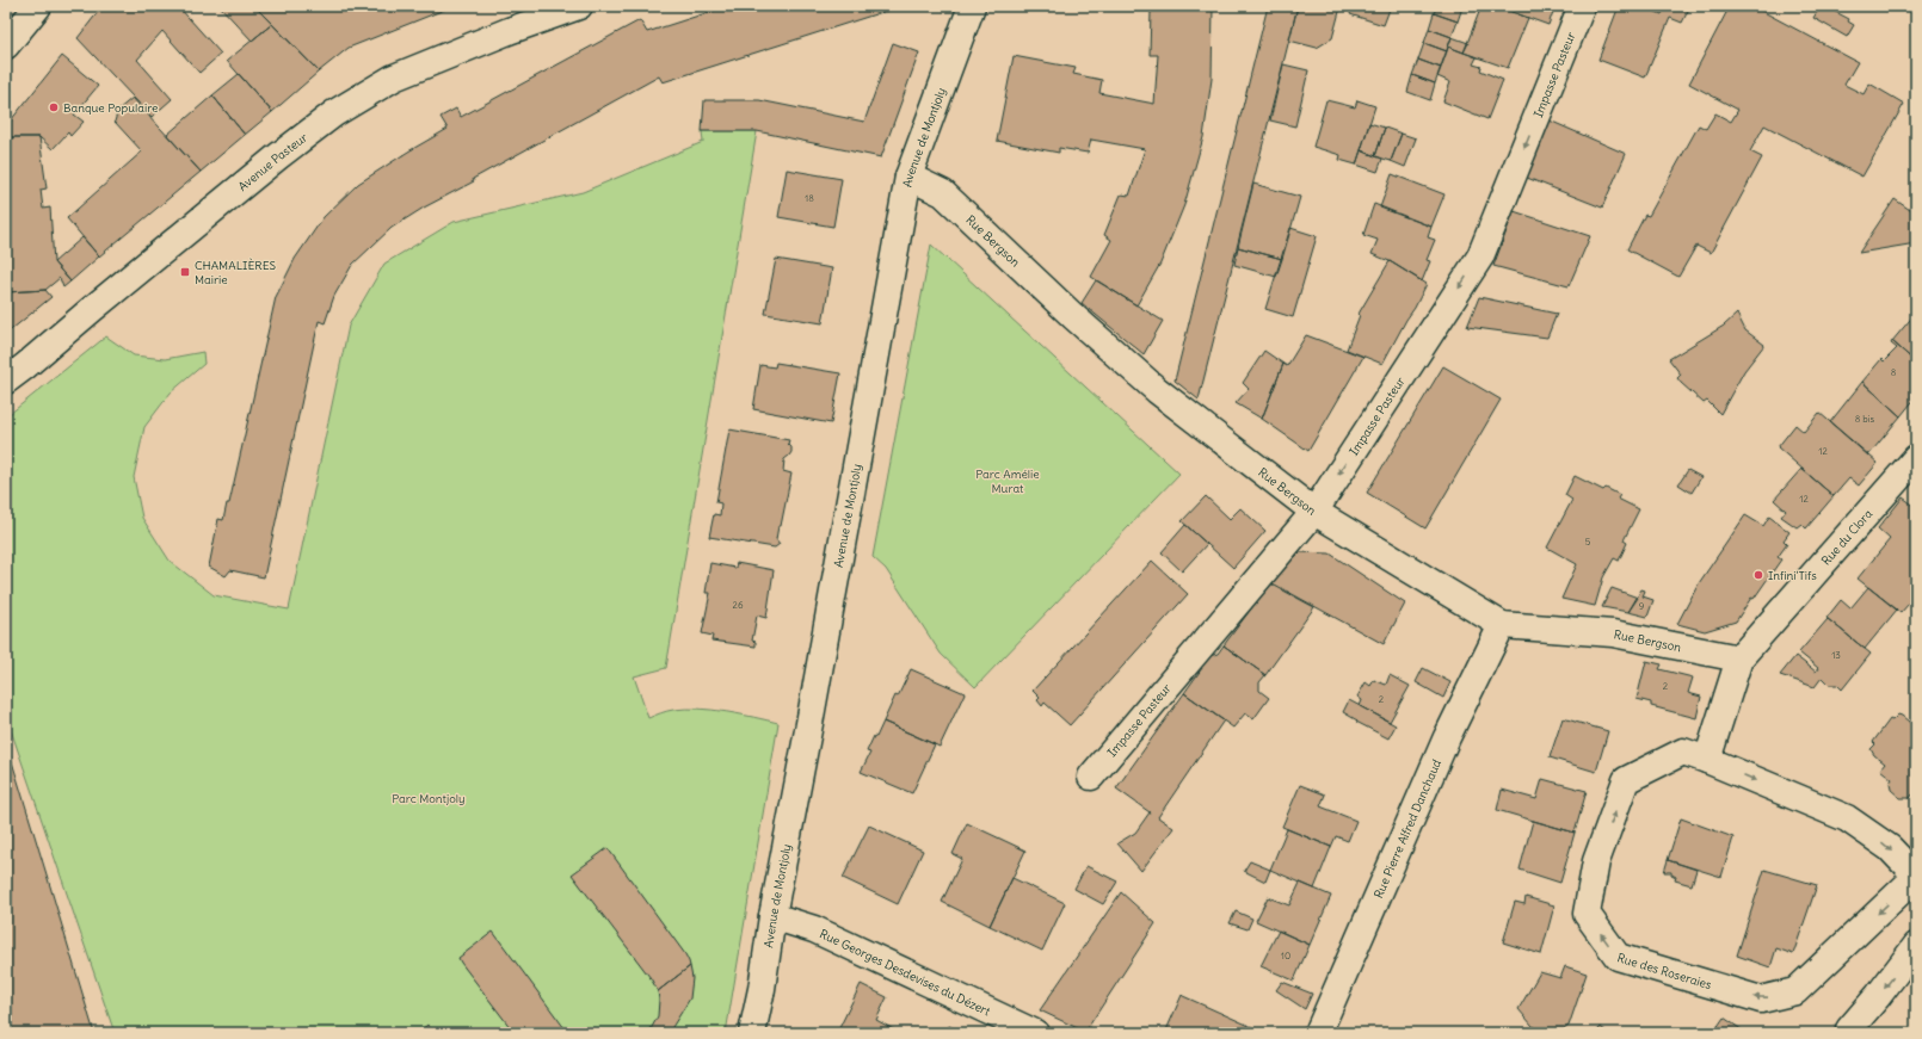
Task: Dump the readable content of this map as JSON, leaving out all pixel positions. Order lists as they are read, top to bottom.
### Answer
{
  "streets": {
    "street": [
      "Impasse Pasteur",
      "Avenue de Montjoly",
      "Avenue Pasteur",
      "Rue Bergson",
      "Rue du Clora",
      "Rue Pierre Alfred Danchaud",
      "Rue des Roseraies",
      "Rue Georges Desdevises du Dézert"
    ]
  },
  "crossings": [
    ["Impasse Pasteur", "Rue Bergson"],
    ["Avenue de Montjoly", "Rue Bergson"],
    ["Avenue de Montjoly", "Rue Georges Desdevises du Dézert"],
    ["Rue Bergson", "Rue du Clora"],
    ["Rue Bergson", "Rue Pierre Alfred Danchaud"]
  ],
  "one_way": ["Impasse Pasteur"],
  "parks": ["Parc Amélie Murat", "Parc Montjoly"],
  "places": {
    "other": ["Banque Populaire", "Infini'Tifs"],
    "transit": ["CHAMALIÈRES Mairie"]
  },
  "house_numbers": [
    "18",
    "8",
    "8 bis",
    "12",
    "12",
    "5",
    "26",
    "9",
    "13",
    "2",
    "2",
    "10"
  ]
}
